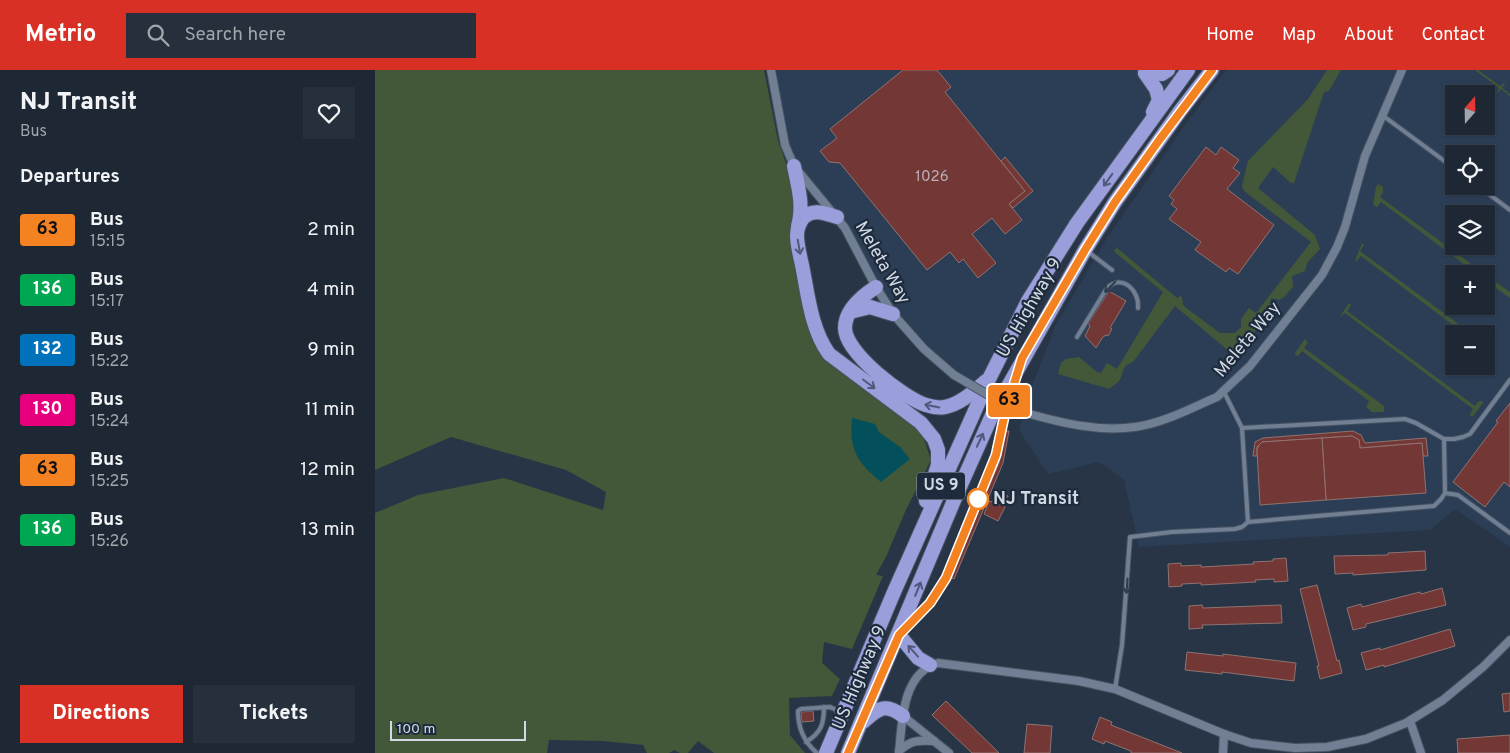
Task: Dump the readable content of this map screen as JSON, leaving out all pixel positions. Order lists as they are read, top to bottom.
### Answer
{
  "streets": {
    "highway": ["US Highway 9", "US 9"],
    "street": ["Meleta Way"]
  },
  "places": ["NJ Transit"],
  "lines": ["bus line 63"],
  "house_numbers": ["1026"],
  "scale_bar": "100 m",
  "north": "top",
  "page": {
    "header": "Metrio",
    "search": "Search here",
    "nav": [
      "Home",
      "Map",
      "About",
      "Contact"
    ],
    "heading": [
      ["NJ Transit", "Bus"],
      "Departures"
    ],
    "on_map": "63",
    "map_buttons": ["+", "−"],
    "list": [
      {
        "mark": "63",
        "name": "Bus",
        "note": "15:15",
        "value": "2 min"
      },
      {
        "mark": "136",
        "name": "Bus",
        "note": "15:17",
        "value": "4 min"
      },
      {
        "mark": "132",
        "name": "Bus",
        "note": "15:22",
        "value": "9 min"
      },
      {
        "mark": "130",
        "name": "Bus",
        "note": "15:24",
        "value": "11 min"
      },
      {
        "mark": "63",
        "name": "Bus",
        "note": "15:25",
        "value": "12 min"
      },
      {
        "mark": "136",
        "name": "Bus",
        "note": "15:26",
        "value": "13 min"
      }
    ],
    "buttons": ["Directions", "Tickets"],
    "scale": "100 m"
  }
}
